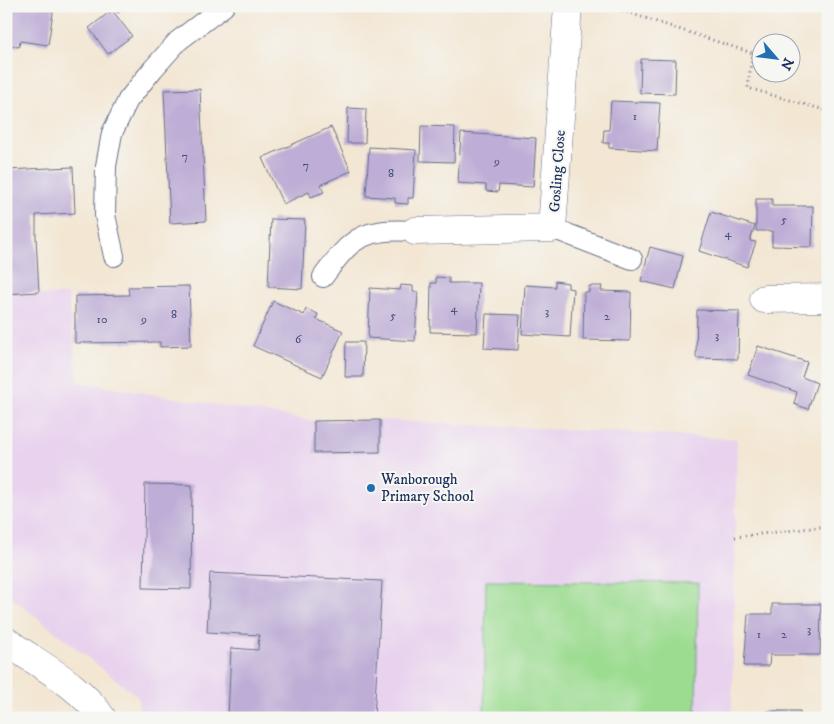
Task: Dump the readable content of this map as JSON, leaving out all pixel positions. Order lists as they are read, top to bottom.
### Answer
{
  "streets": {
    "street": ["Gosling Close"]
  },
  "places": ["Wanborough Primary School"],
  "house_numbers": [
    "1",
    "7",
    "9",
    "7",
    "8",
    "5",
    "4",
    "4",
    "3",
    "8",
    "5",
    "2",
    "10",
    "9",
    "3",
    "6",
    "3",
    "1",
    "2"
  ],
  "north": "bottom right"
}
